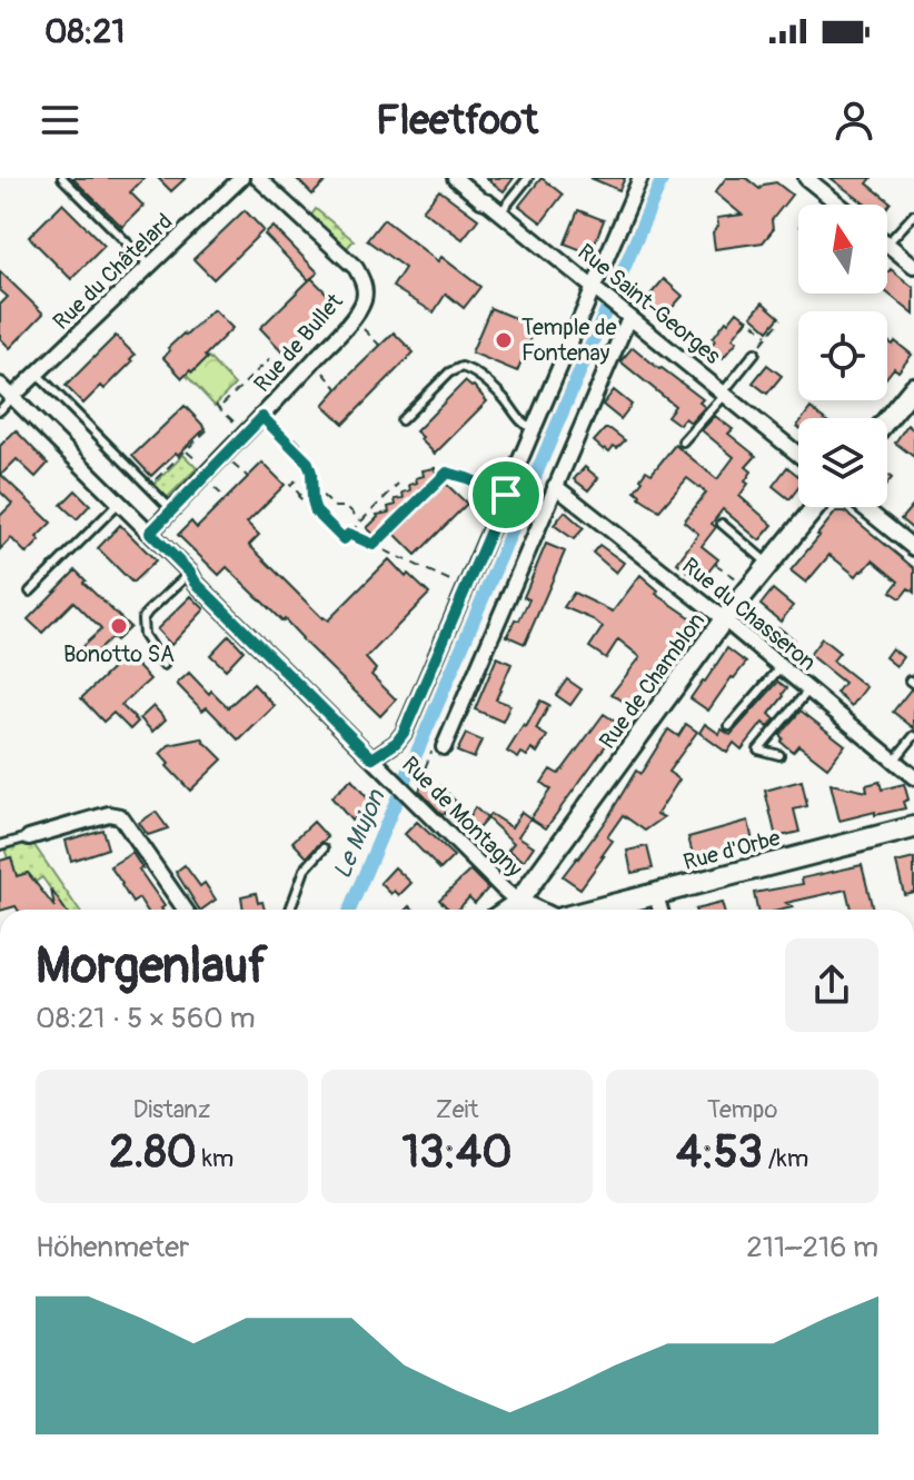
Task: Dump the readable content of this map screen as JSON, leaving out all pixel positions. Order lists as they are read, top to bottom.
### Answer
{
  "streets": {
    "main road": ["Rue d'Orbe"],
    "street": [
      "Rue du Châtelard",
      "Rue Saint-Georges",
      "Rue de Bullet",
      "Rue du Chasseron",
      "Rue de Chamblon",
      "Rue de Montagny"
    ]
  },
  "crossings": [
    ["Rue du Châtelard", "Rue de Montagny"],
    ["Rue de Bullet", "Rue de Montagny"],
    ["Rue du Chasseron", "Rue de Chamblon"],
    ["Rue de Chamblon", "Rue de Montagny"]
  ],
  "water": ["Le Mujon"],
  "places": ["Temple de Fontenay", "Bonotto SA"],
  "north": "top",
  "page": {
    "status": "08:21",
    "header": "Fleetfoot",
    "heading": ["Morgenlauf", "08:21 · 5 × 560 m"],
    "stats": [
      ["Distanz", "2.80 km"],
      ["Zeit", "13:40"],
      ["Tempo", "4:53 /km"]
    ],
    "chart": ["Höhenmeter", "211–216 m"]
  }
}
